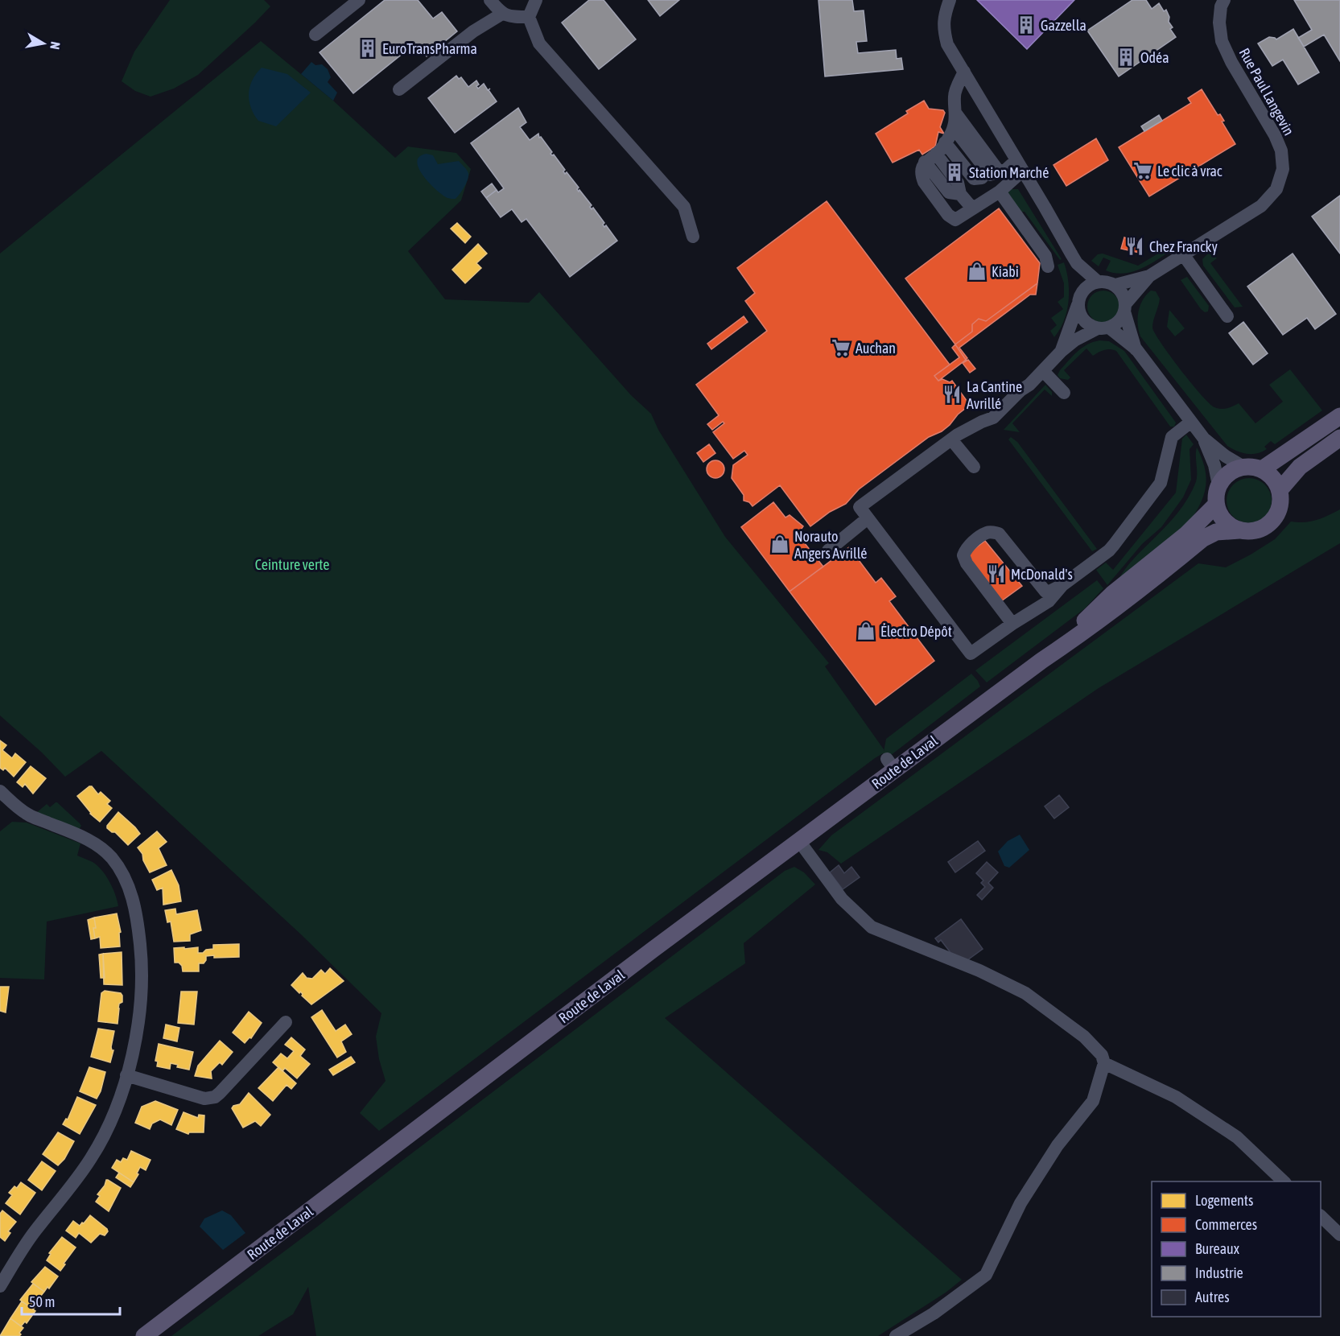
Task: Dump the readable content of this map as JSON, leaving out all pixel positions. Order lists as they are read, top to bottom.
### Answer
{
  "streets": {
    "main road": ["Route de Laval"],
    "street": ["Rue Paul Langevin"]
  },
  "parks": ["Ceinture verte"],
  "places": {
    "building": [
      "Gazzella",
      "EuroTransPharma",
      "Odéa",
      "Station Marché"
    ],
    "supermarket": ["Le clic à vrac", "Auchan"],
    "restaurant": ["Chez Francky", "La Cantine Avrillé", "McDonald's"],
    "shop": ["Kiabi", "Norauto Angers Avrillé", "Électro Dépôt"]
  },
  "legend": [
    "Logements",
    "Commerces",
    "Bureaux",
    "Industrie",
    "Autres"
  ],
  "scale_bar": "50 m",
  "north": "right"
}
